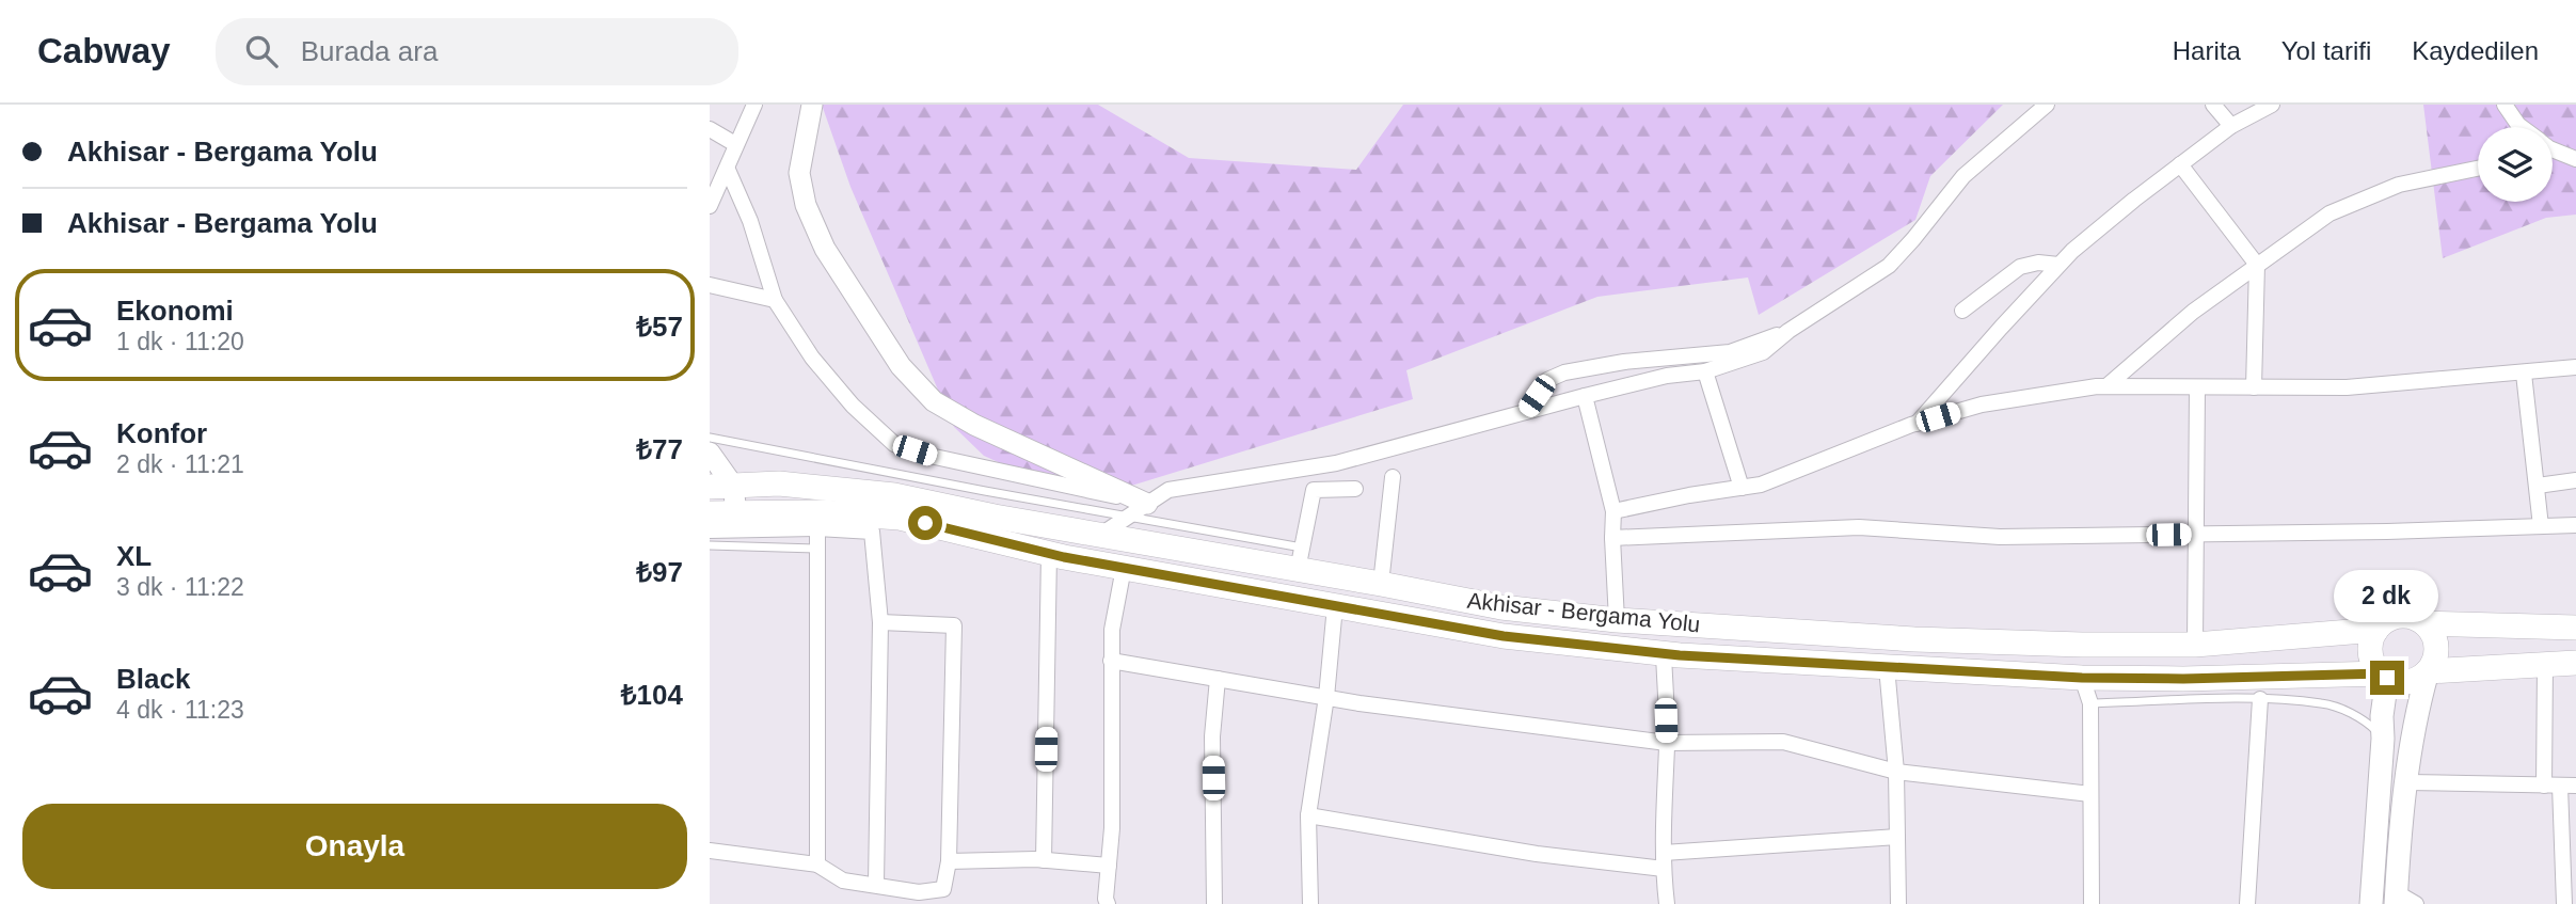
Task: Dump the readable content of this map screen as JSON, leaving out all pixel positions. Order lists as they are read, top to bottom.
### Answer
{
  "streets": {
    "main road": ["Akhisar - Bergama Yolu"]
  },
  "page": {
    "header": "Cabway",
    "search": "Burada ara",
    "nav": ["Harita", "Yol tarifi", "Kaydedilen"],
    "banner": ["Akhisar - Bergama Yolu", "Akhisar - Bergama Yolu"],
    "list": [
      {
        "name": "Ekonomi",
        "note": "1 dk · 11:20",
        "value": "₺57"
      },
      {
        "name": "Konfor",
        "note": "2 dk · 11:21",
        "value": "₺77"
      },
      {
        "name": "XL",
        "note": "3 dk · 11:22",
        "value": "₺97"
      },
      {
        "name": "Black",
        "note": "4 dk · 11:23",
        "value": "₺104"
      }
    ],
    "bubble": "2 dk",
    "buttons": "Onayla"
  }
}
